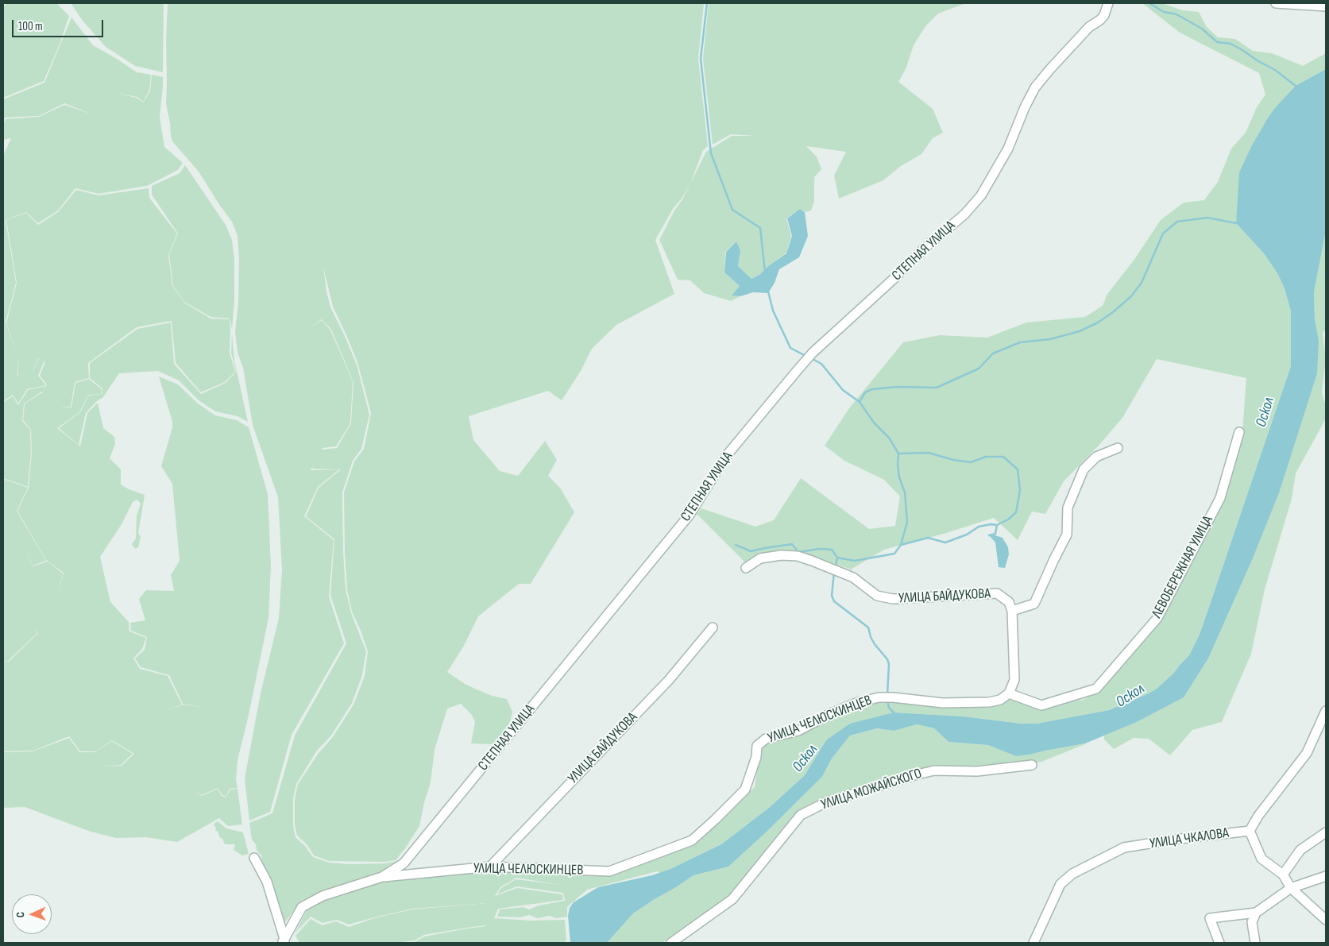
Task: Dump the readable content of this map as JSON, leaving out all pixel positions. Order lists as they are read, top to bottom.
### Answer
{
  "streets": {
    "street": [
      "СТЕПНАЯ УЛИЦА",
      "ЛЕВОБЕРЕЖНАЯ УЛИЦА",
      "УЛИЦА БАЙДУКОВА",
      "УЛИЦА ЧЕЛЮСКИНЦЕВ",
      "УЛИЦА МОЖАЙСКОГО",
      "УЛИЦА ЧКАЛОВА"
    ]
  },
  "crossings": [
    ["СТЕПНАЯ УЛИЦА", "УЛИЦА ЧЕЛЮСКИНЦЕВ"],
    ["ЛЕВОБЕРЕЖНАЯ УЛИЦА", "УЛИЦА ЧЕЛЮСКИНЦЕВ"],
    ["УЛИЦА БАЙДУКОВА", "УЛИЦА ЧЕЛЮСКИНЦЕВ"]
  ],
  "water": ["Оскол"],
  "scale_bar": "100 m",
  "north": "left"
}
